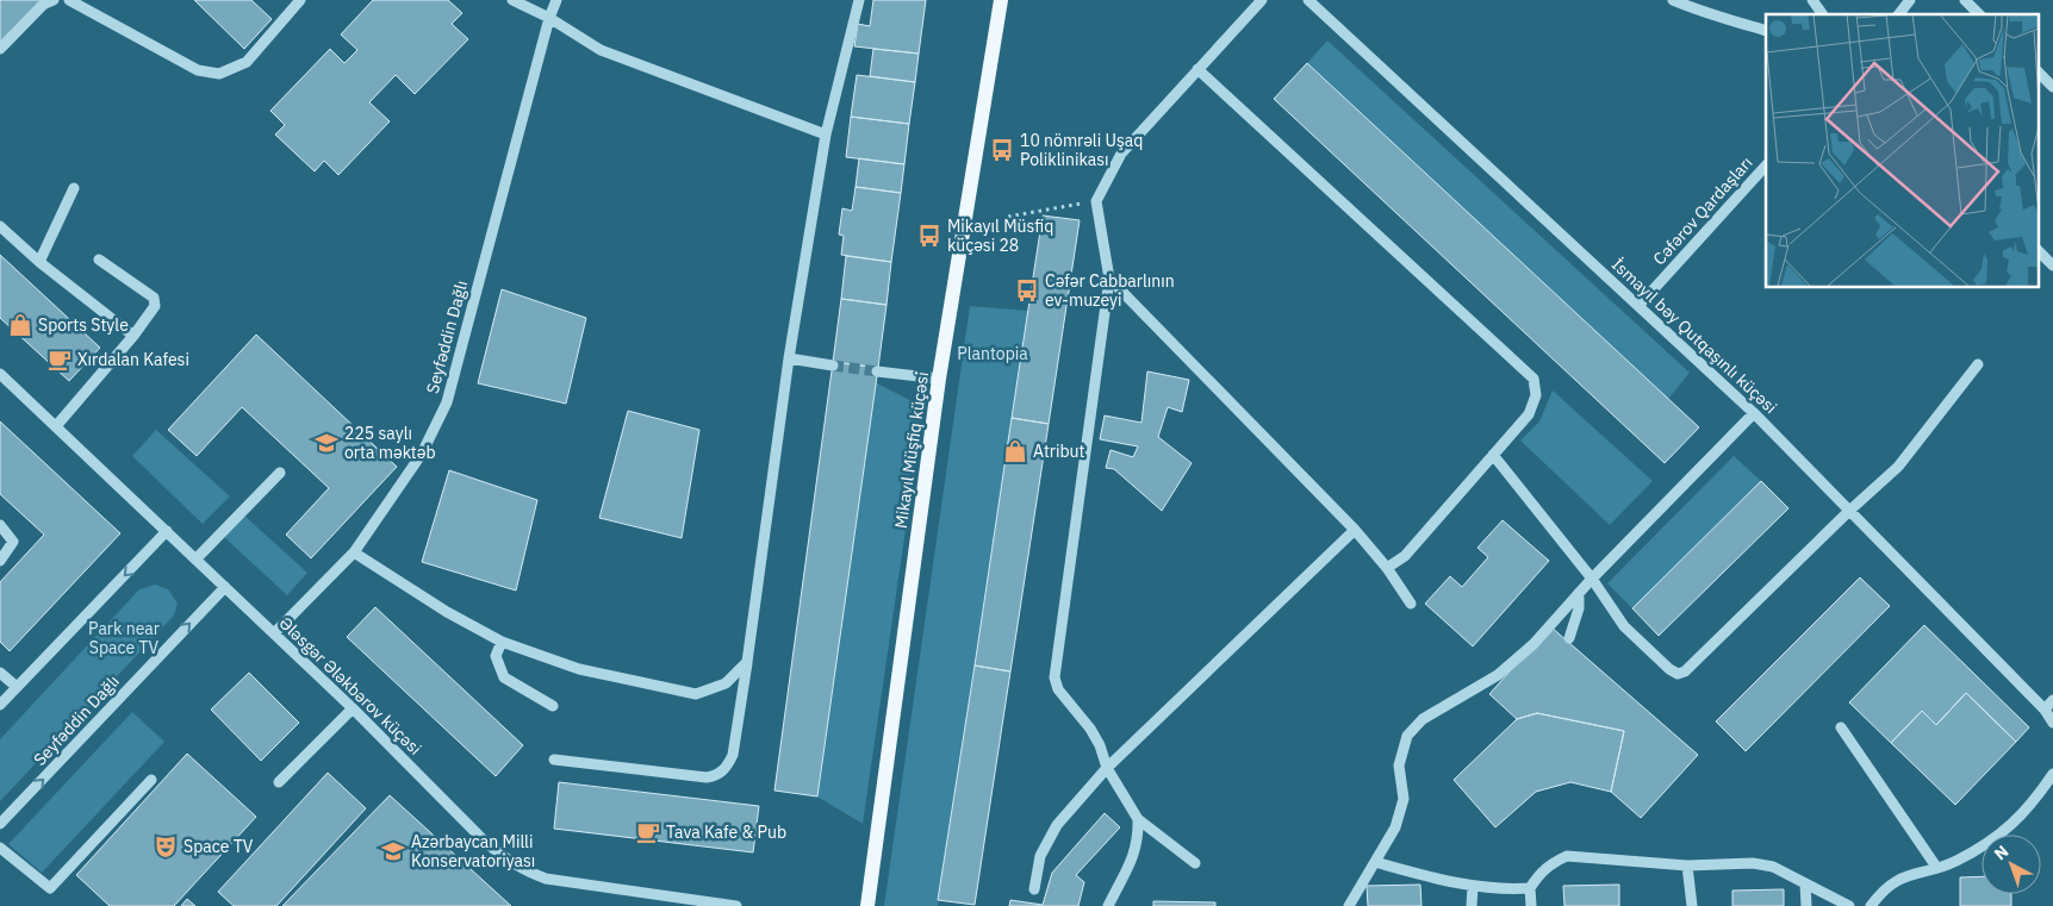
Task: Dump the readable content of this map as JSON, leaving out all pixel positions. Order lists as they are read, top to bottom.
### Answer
{
  "streets": {
    "main road": ["Mikayıl Müşfiq küçəsi"],
    "street": [
      "Cəfərov Qardaşları",
      "İsmayıl bəy Qutqaşınlı küçəsi",
      "Seyfəddin Dağlı",
      "Ələsgər Ələkbərov küçəsi"
    ]
  },
  "crossings": [
    ["Cəfərov Qardaşları", "İsmayıl bəy Qutqaşınlı küçəsi"],
    ["Seyfəddin Dağlı", "Ələsgər Ələkbərov küçəsi"]
  ],
  "parks": ["Plantopia", "Park near Space TV"],
  "places": {
    "bus stop": ["10 nömrəli Uşaq Poliklinikası", "Mikayıl Müsfiq küçəsi 28", "Cəfər Cabbarlının ev-muzeyi"],
    "shop": ["Sports Style", "Atribut"],
    "cafe": ["Xırdalan Kafesi", "Tava Kafe & Pub"],
    "school or university": ["225 saylı orta məktəb", "Azərbaycan Milli Konservatoriyası"],
    "theatre": ["Space TV"]
  },
  "north": "top left"
}
